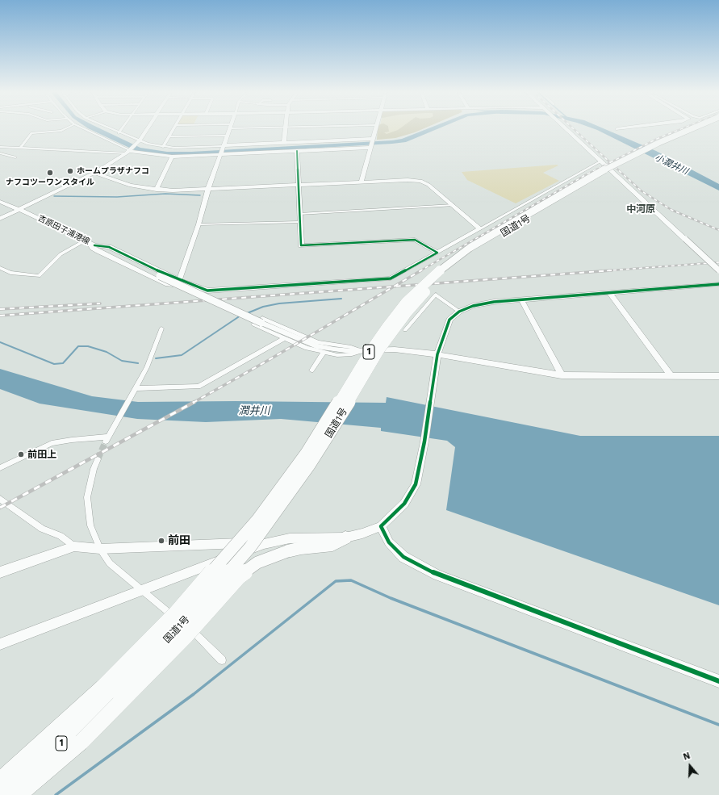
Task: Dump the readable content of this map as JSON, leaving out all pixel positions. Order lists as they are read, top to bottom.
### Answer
{
  "streets": {
    "highway": ["国道1号", "1"],
    "street": ["吉原田子浦港線"]
  },
  "districts": ["中河原"],
  "water": ["小潤井川", "潤井川"],
  "places": [
    "ホームプラザナフコ",
    "ナフコツーワンスタイル",
    "前田上",
    "前田"
  ],
  "north": "top"
}
